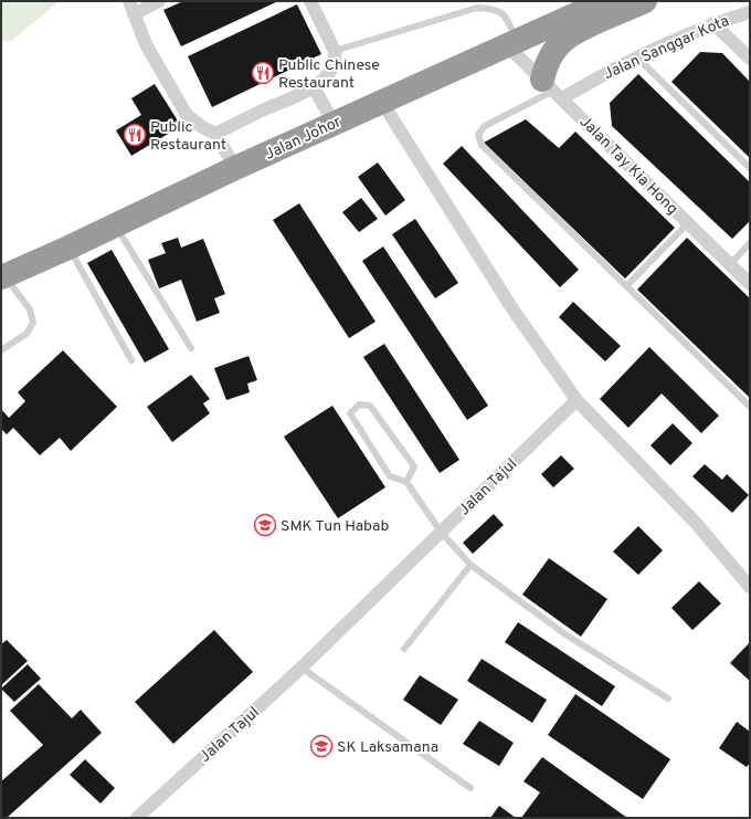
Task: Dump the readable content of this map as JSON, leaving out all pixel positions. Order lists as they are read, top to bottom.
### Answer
{
  "streets": {
    "highway": ["Jalan Johor"],
    "street": ["Jalan Sanggar Kota", "Jalan Tay Kia Hong", "Jalan Tajul"]
  },
  "crossings": [
    ["Jalan Sanggar Kota", "Jalan Tay Kia Hong"],
    ["Jalan Johor", "Jalan Tay Kia Hong"]
  ],
  "places": {
    "restaurant": ["Public Chinese Restaurant", "Public Restaurant"],
    "school or university": ["SMK Tun Habab", "SK Laksamana"]
  }
}
